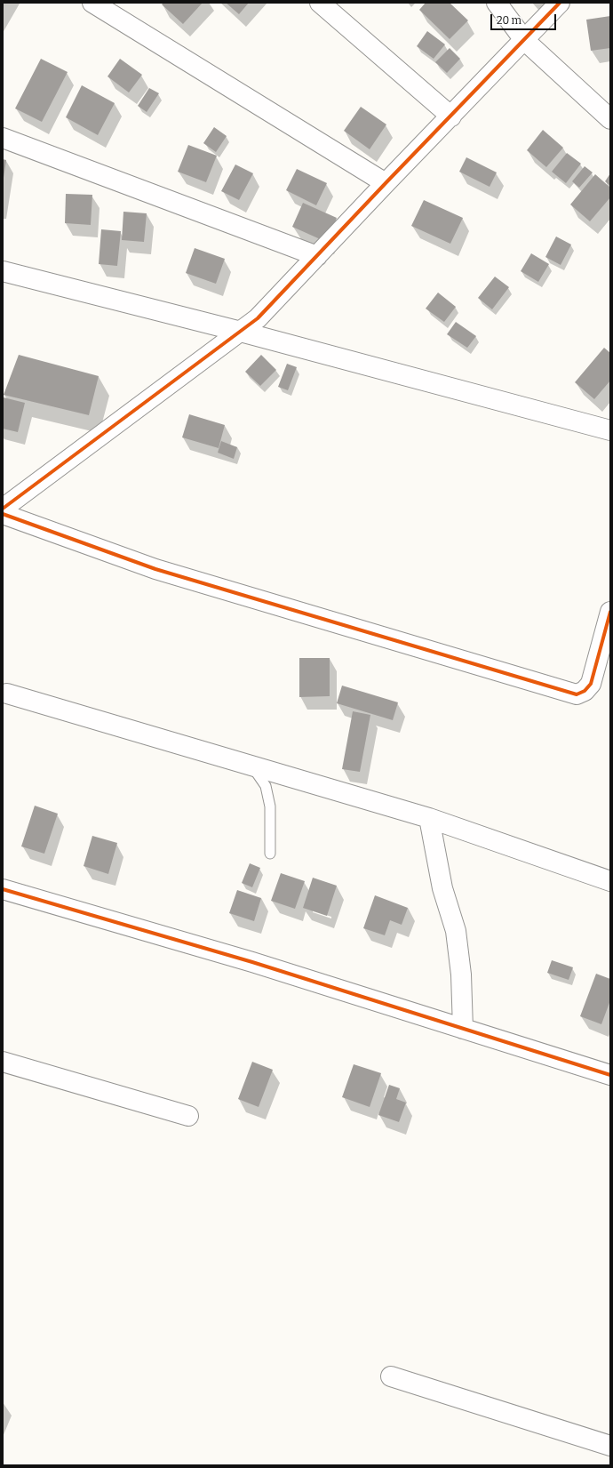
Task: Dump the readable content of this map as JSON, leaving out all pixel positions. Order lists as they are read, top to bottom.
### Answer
{
  "scale_bar": "20 m"
}
